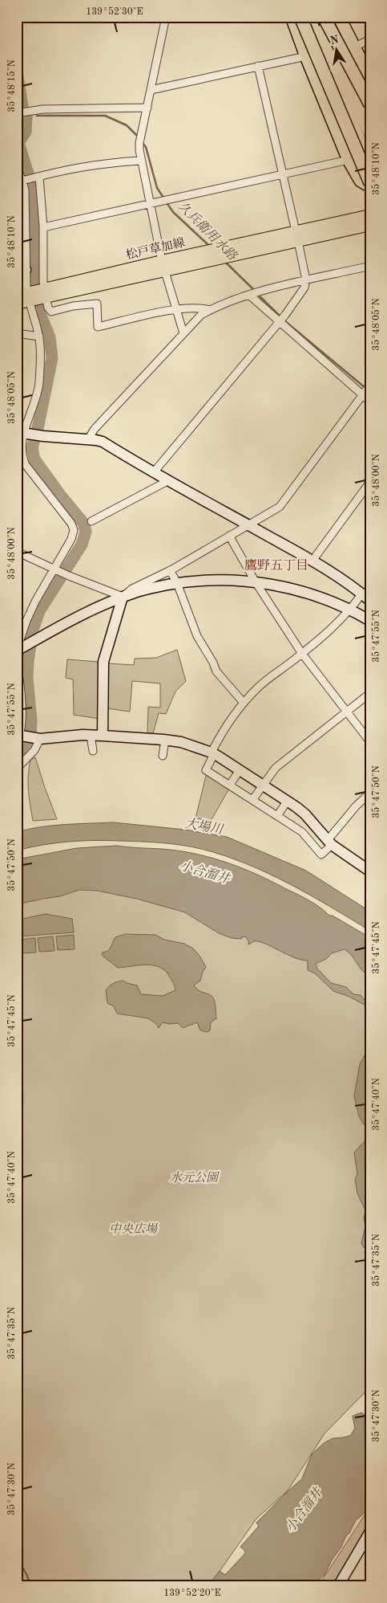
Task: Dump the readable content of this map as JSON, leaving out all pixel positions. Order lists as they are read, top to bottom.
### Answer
{
  "streets": {
    "main road": ["松戸草加線"]
  },
  "districts": ["鷹野五丁目"],
  "water": ["久兵衛用水路", "大場川", "小合溜井"],
  "parks": ["水元公園", "中央広場"],
  "north": "top",
  "coordinates": [
    "139°52'30\"E",
    "35°48'15\"N",
    "35°48'10\"N",
    "35°48'05\"N",
    "35°48'00\"N",
    "35°47'55\"N",
    "35°47'50\"N",
    "35°47'45\"N",
    "35°47'40\"N",
    "35°47'35\"N",
    "35°47'30\"N",
    "139°52'20\"E"
  ]
}
